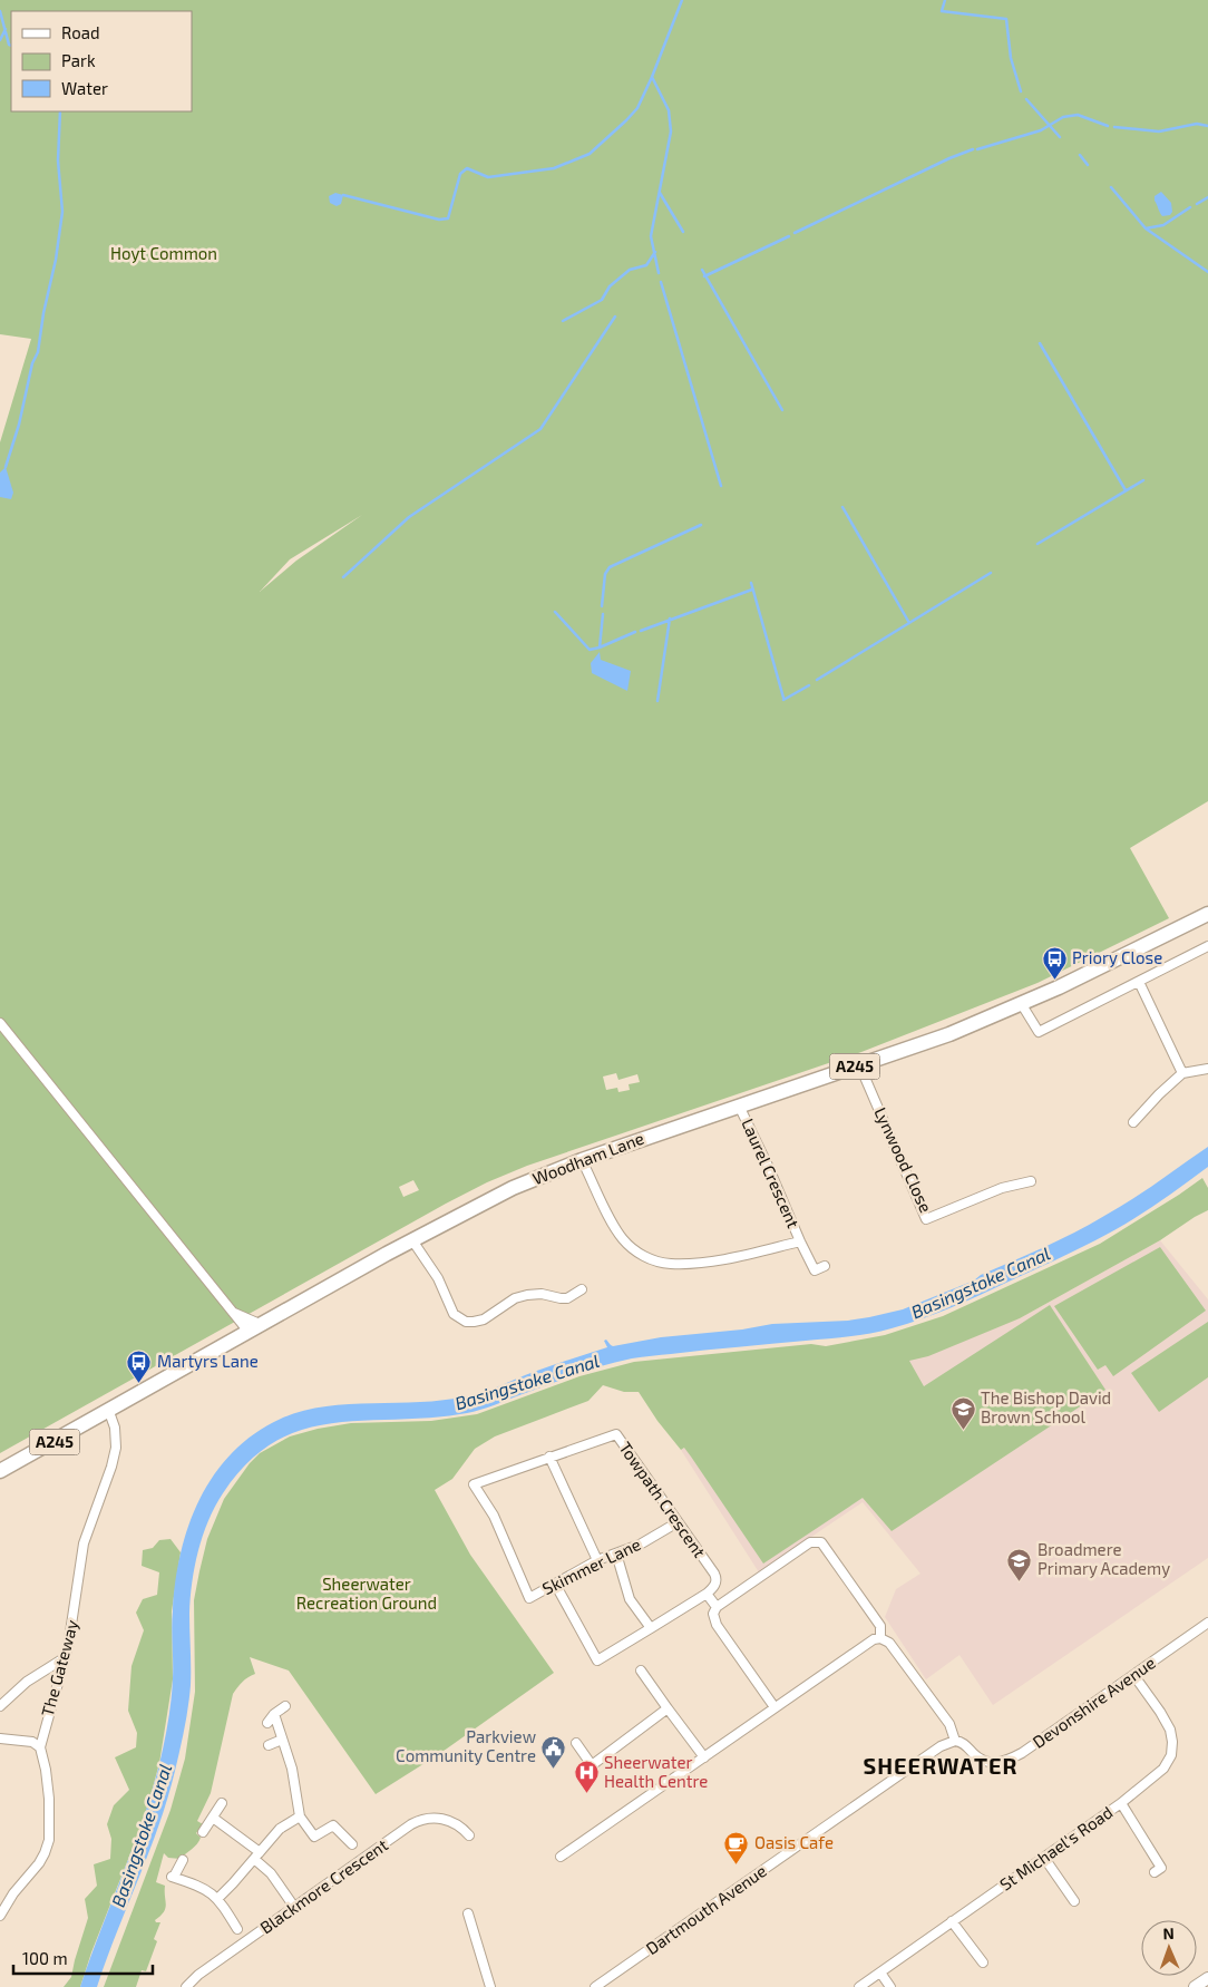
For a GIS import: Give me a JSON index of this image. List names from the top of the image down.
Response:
{
  "streets": {
    "main road": ["A245", "Woodham Lane"],
    "street": [
      "Lynwood Close",
      "Laurel Crescent",
      "Towpath Crescent",
      "Skimmer Lane",
      "The Gateway",
      "Devonshire Avenue",
      "St Michael's Road",
      "Blackmore Crescent",
      "Dartmouth Avenue"
    ]
  },
  "crossings": [
    ["Woodham Lane", "Lynwood Close"],
    ["Woodham Lane", "Laurel Crescent"],
    ["Woodham Lane", "The Gateway"],
    ["Towpath Crescent", "Skimmer Lane"],
    ["Devonshire Avenue", "St Michael's Road"],
    ["Devonshire Avenue", "Dartmouth Avenue"]
  ],
  "districts": ["SHEERWATER"],
  "water": ["Basingstoke Canal"],
  "parks": ["Hoyt Common", "Sheerwater Recreation Ground"],
  "places": {
    "bus stop": ["Priory Close", "Martyrs Lane"],
    "school or university": ["The Bishop David Brown School", "Broadmere Primary Academy"],
    "public building": ["Parkview Community Centre"],
    "hospital": ["Sheerwater Health Centre"],
    "cafe": ["Oasis Cafe"]
  },
  "legend": ["Road", "Park", "Water"],
  "scale_bar": "100 m",
  "north": "top"
}
